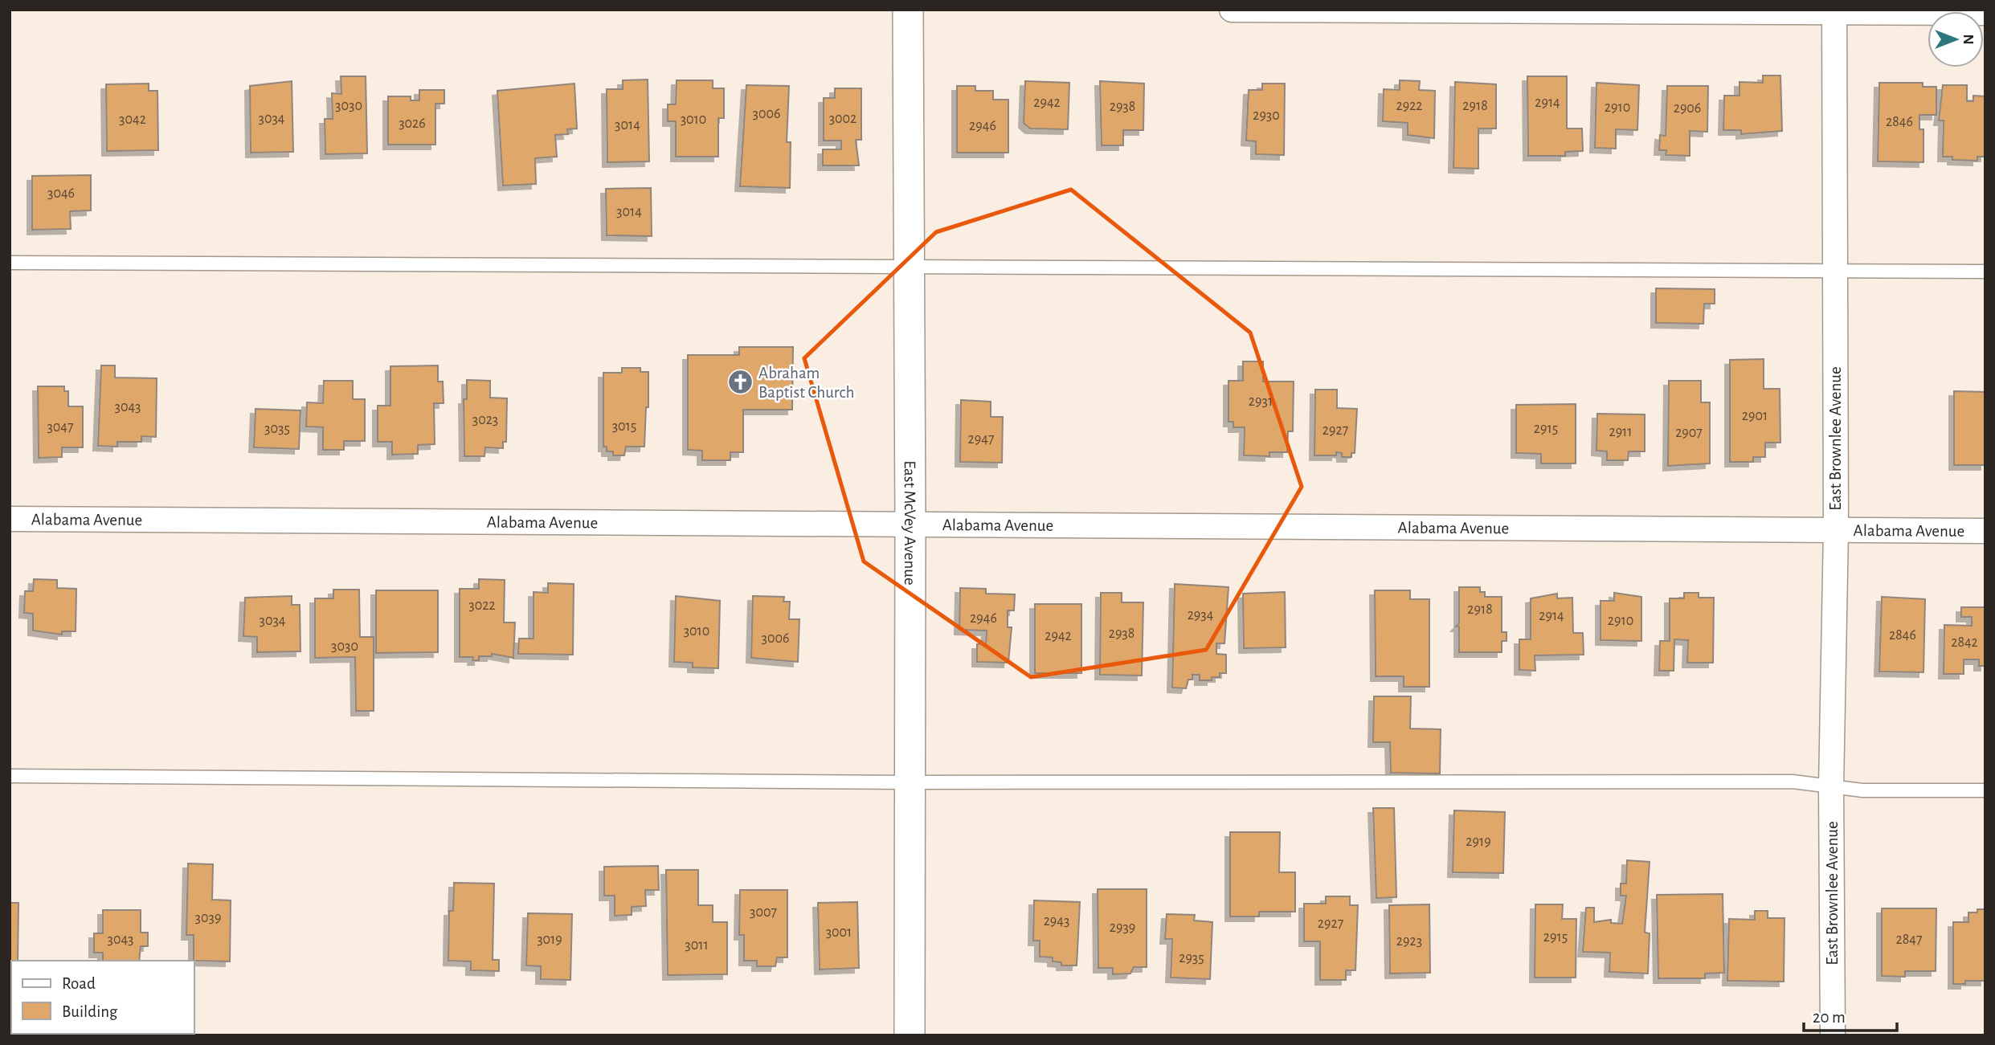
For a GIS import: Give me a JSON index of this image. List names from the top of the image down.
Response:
{
  "streets": {
    "street": ["East Brownlee Avenue", "Alabama Avenue", "East McVey Avenue"]
  },
  "crossings": [
    ["East Brownlee Avenue", "Alabama Avenue"],
    ["Alabama Avenue", "East McVey Avenue"]
  ],
  "places": {
    "church": ["Abraham Baptist Church"]
  },
  "house_numbers": [
    "2942",
    "2914",
    "3030",
    "2922",
    "2918",
    "2938",
    "2910",
    "2906",
    "3006",
    "2930",
    "3034",
    "3002",
    "3042",
    "3010",
    "2846",
    "3026",
    "3014",
    "2946",
    "3046",
    "3014",
    "2931",
    "3043",
    "2901",
    "3023",
    "3015",
    "3047",
    "3035",
    "2915",
    "2927",
    "2911",
    "2907",
    "2947",
    "3022",
    "2918",
    "2934",
    "2914",
    "2946",
    "3034",
    "2910",
    "3010",
    "2938",
    "2846",
    "2942",
    "3006",
    "2842",
    "3030",
    "2919",
    "3007",
    "3039",
    "2943",
    "2927",
    "2939",
    "3001",
    "2915",
    "3043",
    "3019",
    "2847",
    "2923",
    "3011",
    "2935"
  ],
  "legend": ["Road", "Building"],
  "scale_bar": "20 m",
  "north": "right"
}
